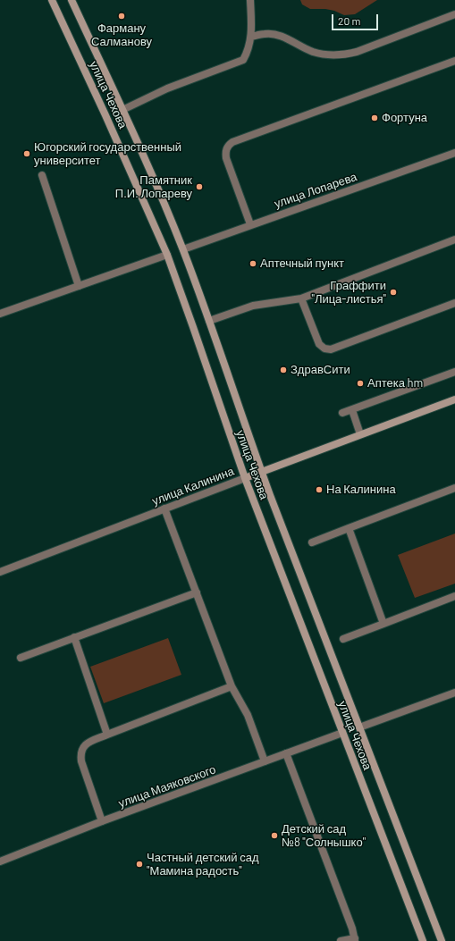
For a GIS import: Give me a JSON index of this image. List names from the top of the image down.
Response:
{
  "streets": {
    "main road": ["улица Чехова", "улица Калинина"],
    "street": ["улица Лопарева", "улица Маяковского"]
  },
  "crossings": [
    ["улица Чехова", "улица Лопарева"],
    ["улица Чехова", "улица Калинина"],
    ["улица Чехова", "улица Маяковского"]
  ],
  "places": [
    "Фарману Салманову",
    "Фортуна",
    "Югорский государственный университет",
    "Памятник П.И. Лопареву",
    "Аптечный пункт",
    "Граффити \"Лица-листья\"",
    "ЗдравСити",
    "Аптека hm",
    "На Калинина",
    "Детский сад №8 \"Солнышко\"",
    "Частный детский сад \"Мамина радость\""
  ],
  "scale_bar": "20 m"
}
